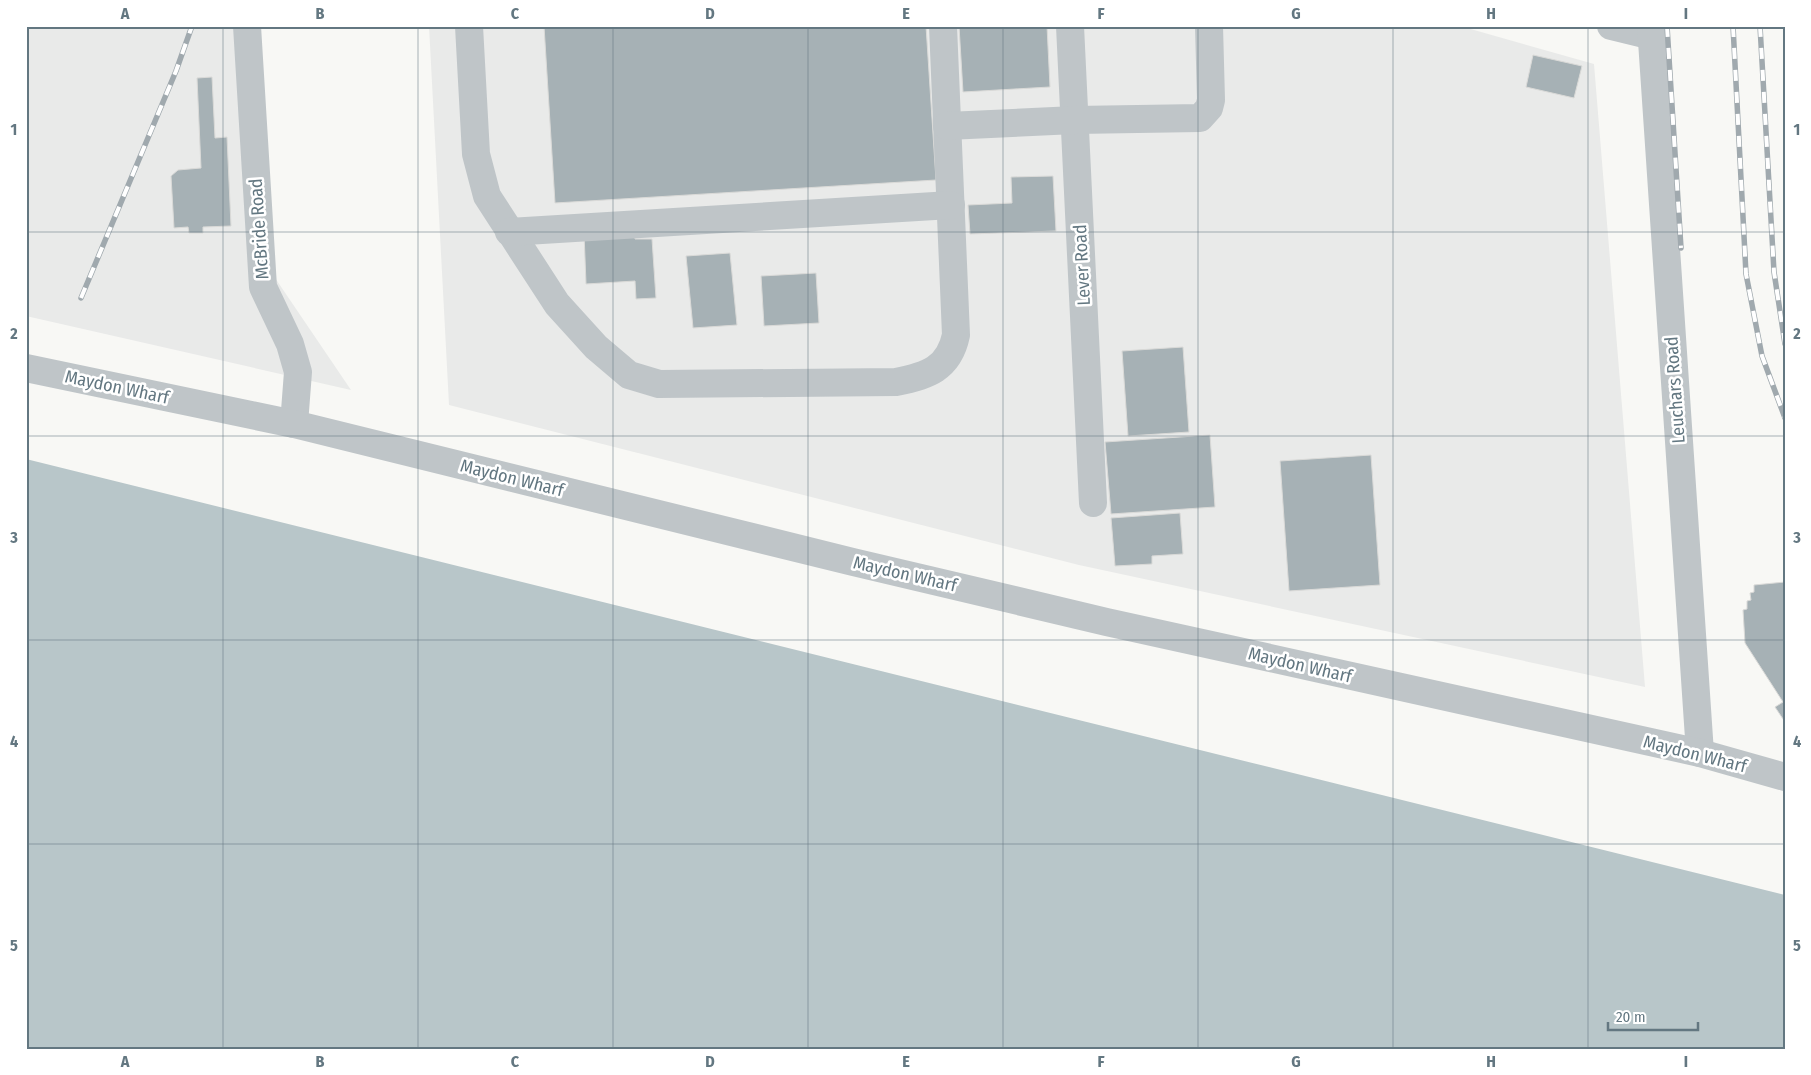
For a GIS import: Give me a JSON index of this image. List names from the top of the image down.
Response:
{
  "streets": {
    "street": [
      "McBride Road",
      "Lever Road",
      "Maydon Wharf",
      "Leuchars Road"
    ]
  },
  "crossings": [
    ["McBride Road", "Maydon Wharf"],
    ["Maydon Wharf", "Leuchars Road"]
  ],
  "scale_bar": "20 m",
  "grid": {
    "columns": [
      "A",
      "B",
      "C",
      "D",
      "E",
      "F",
      "G",
      "H",
      "I"
    ],
    "rows": [
      "1",
      "2",
      "3",
      "4",
      "5"
    ]
  }
}
